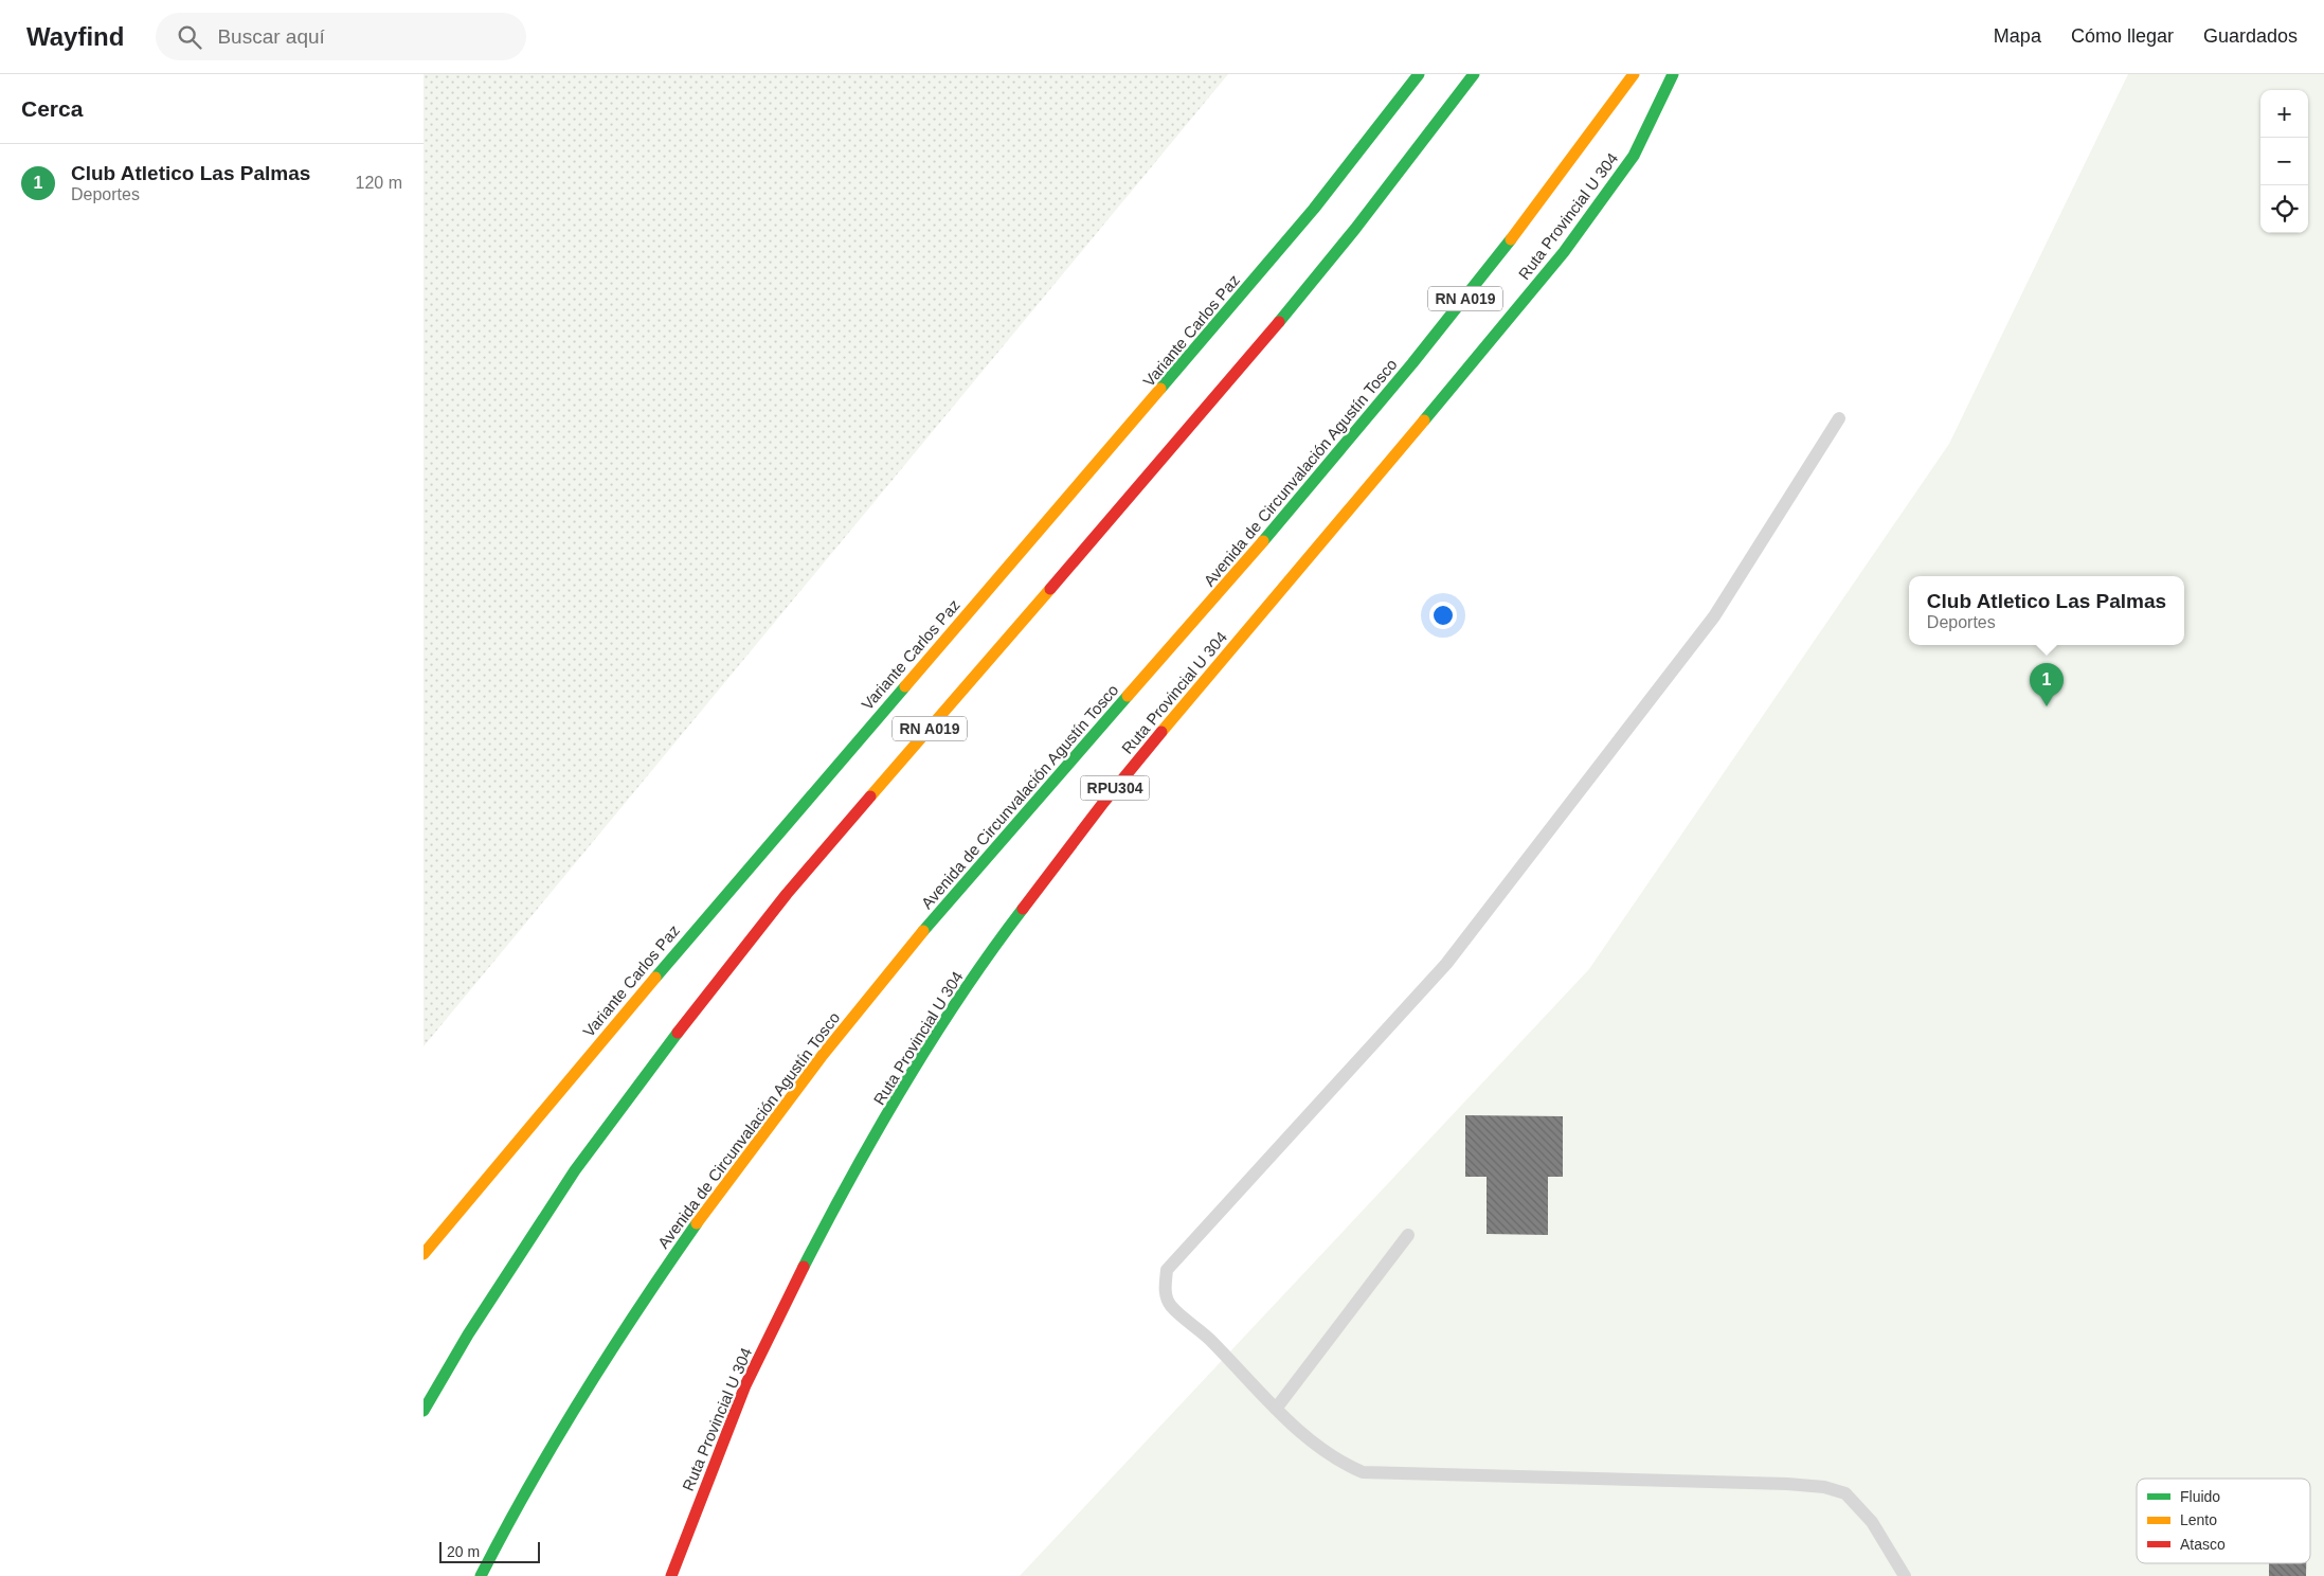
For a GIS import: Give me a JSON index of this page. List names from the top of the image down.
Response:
{
  "streets": {
    "highway": [
      "Ruta Provincial U 304",
      "RN A019",
      "Variante Carlos Paz",
      "Avenida de Circunvalación Agustín Tosco",
      "RPU304"
    ]
  },
  "legend": ["Fluido", "Lento", "Atasco"],
  "scale_bar": "20 m",
  "page": {
    "header": "Wayfind",
    "search": "Buscar aquí",
    "nav": ["Mapa", "Cómo llegar", "Guardados"],
    "heading": "Cerca",
    "map_buttons": ["+", "−"],
    "list": [
      {
        "mark": "1",
        "name": "Club Atletico Las Palmas",
        "note": "Deportes",
        "value": "120 m"
      }
    ],
    "popup": ["Club Atletico Las Palmas", "Deportes"],
    "pins": "1",
    "scale": "20 m"
  }
}
